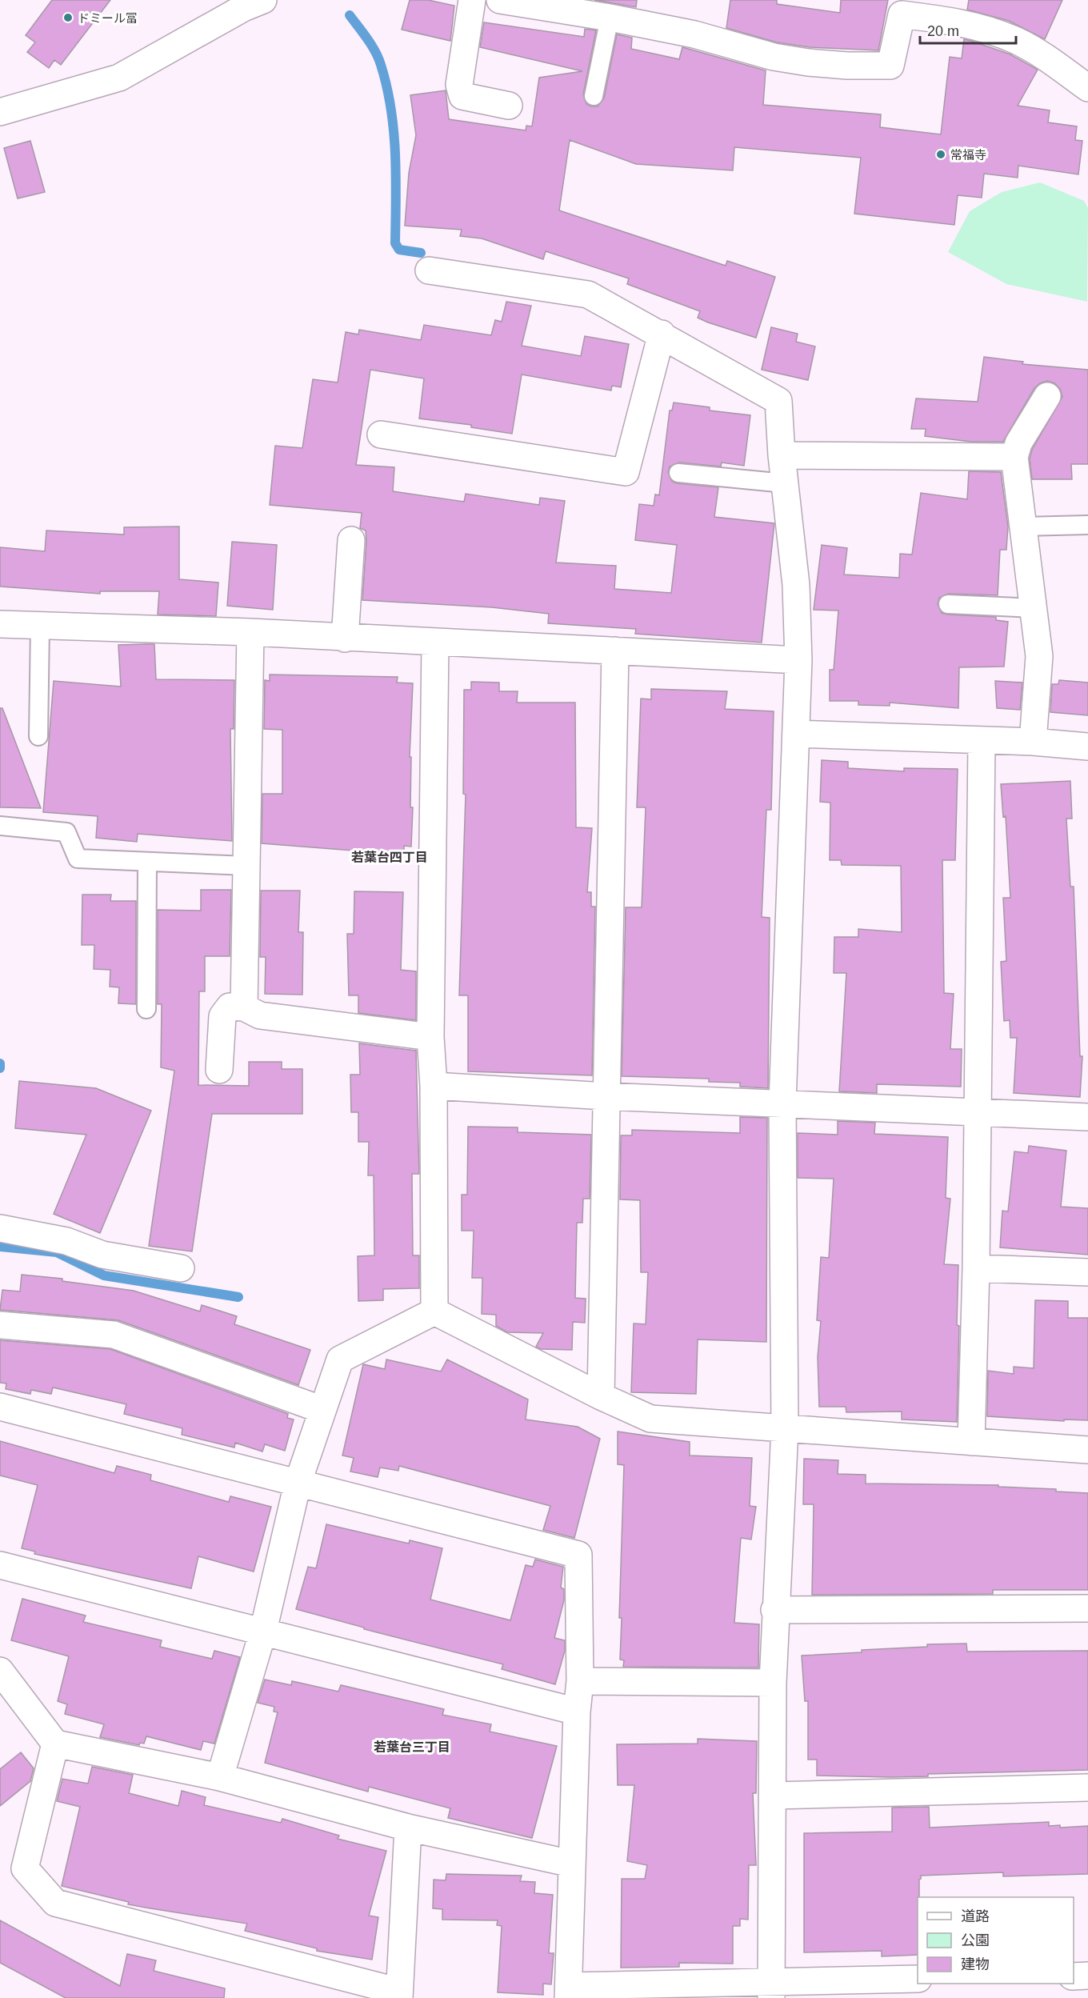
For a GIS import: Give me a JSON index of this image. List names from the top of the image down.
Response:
{
  "districts": ["若葉台四丁目", "若葉台三丁目"],
  "places": ["ドミール冨", "常福寺"],
  "legend": ["道路", "公園", "建物"],
  "scale_bar": "20 m"
}
